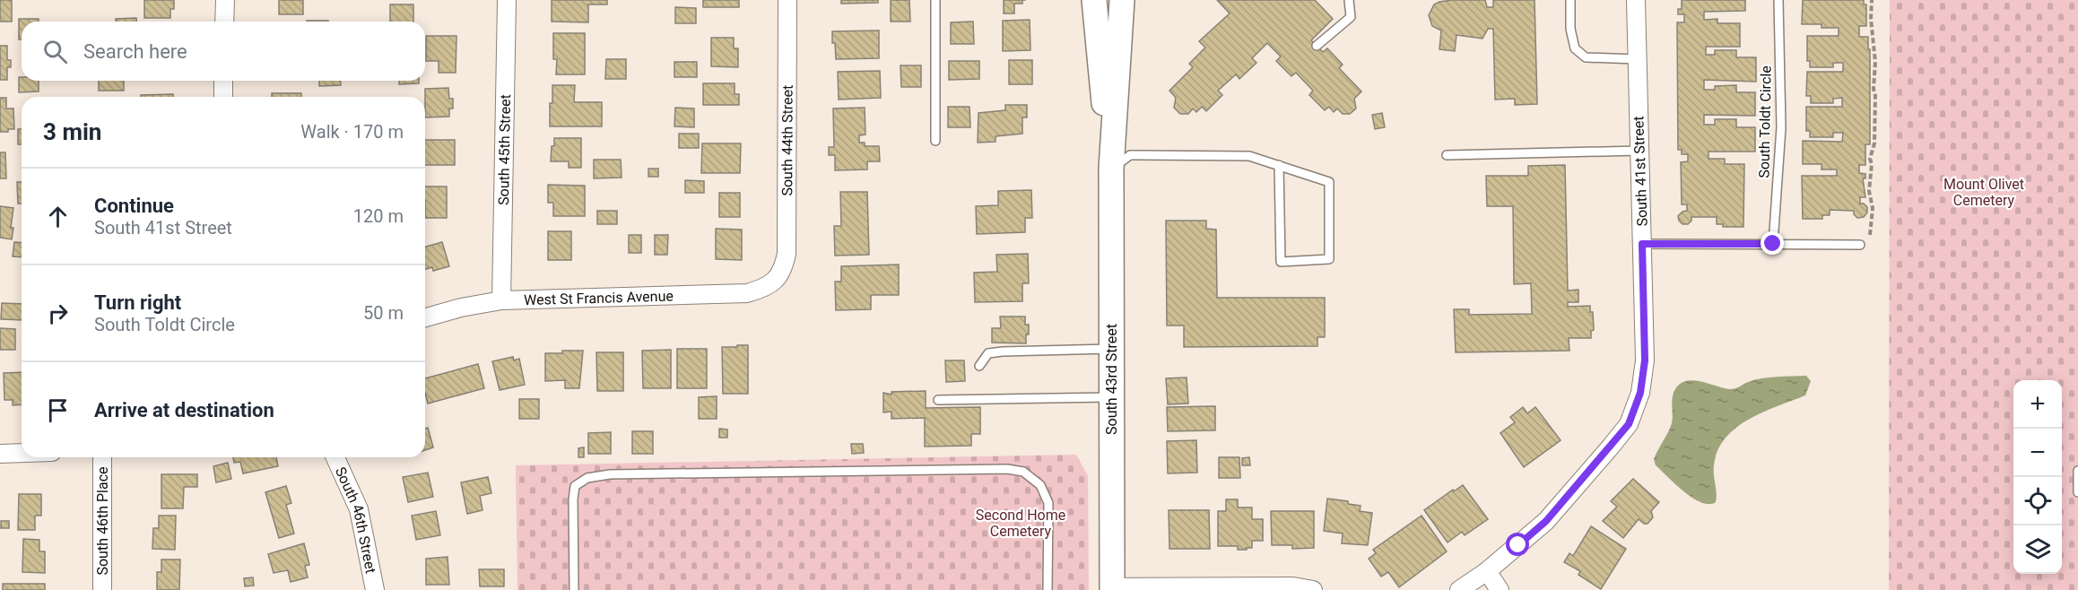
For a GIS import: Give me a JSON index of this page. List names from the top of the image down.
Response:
{
  "streets": {
    "main road": ["South 43rd Street"],
    "street": [
      "South 44th Street",
      "South 45th Street",
      "South 41st Street",
      "West St Francis Avenue",
      "South 46th Place",
      "South 46th Street"
    ],
    "lane": ["South Toldt Circle"]
  },
  "crossings": [
    ["South 44th Street", "West St Francis Avenue"],
    ["South 45th Street", "West St Francis Avenue"]
  ],
  "parks": ["Mount Olivet Cemetery", "Second Home Cemetery"],
  "page": {
    "search": "Search here",
    "heading": ["3 min", "Walk · 170 m"],
    "list": [
      ["Continue", "South 41st Street", "120 m"],
      ["Turn right", "South Toldt Circle", "50 m"],
      "Arrive at destination"
    ],
    "map_buttons": ["+", "−"]
  }
}
